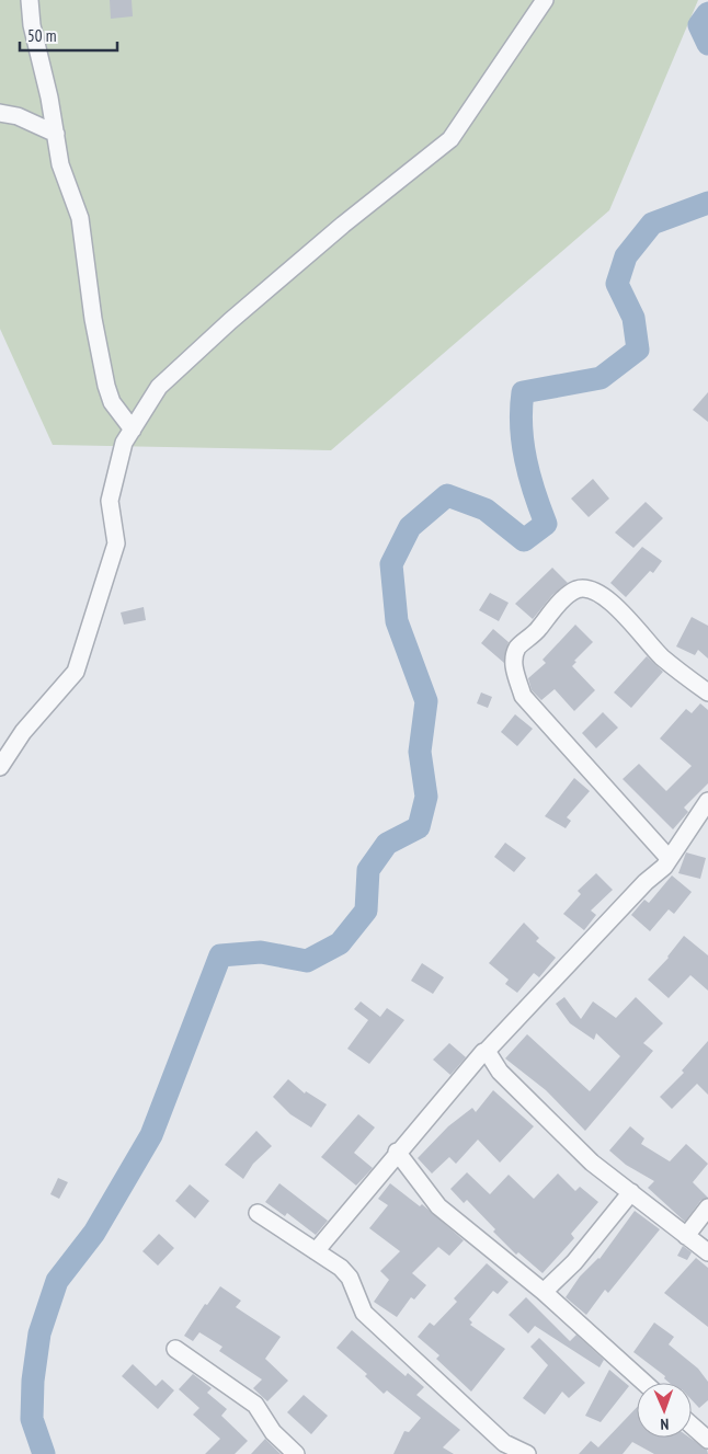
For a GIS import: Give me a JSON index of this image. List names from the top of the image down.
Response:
{
  "scale_bar": "50 m",
  "north": "bottom"
}
